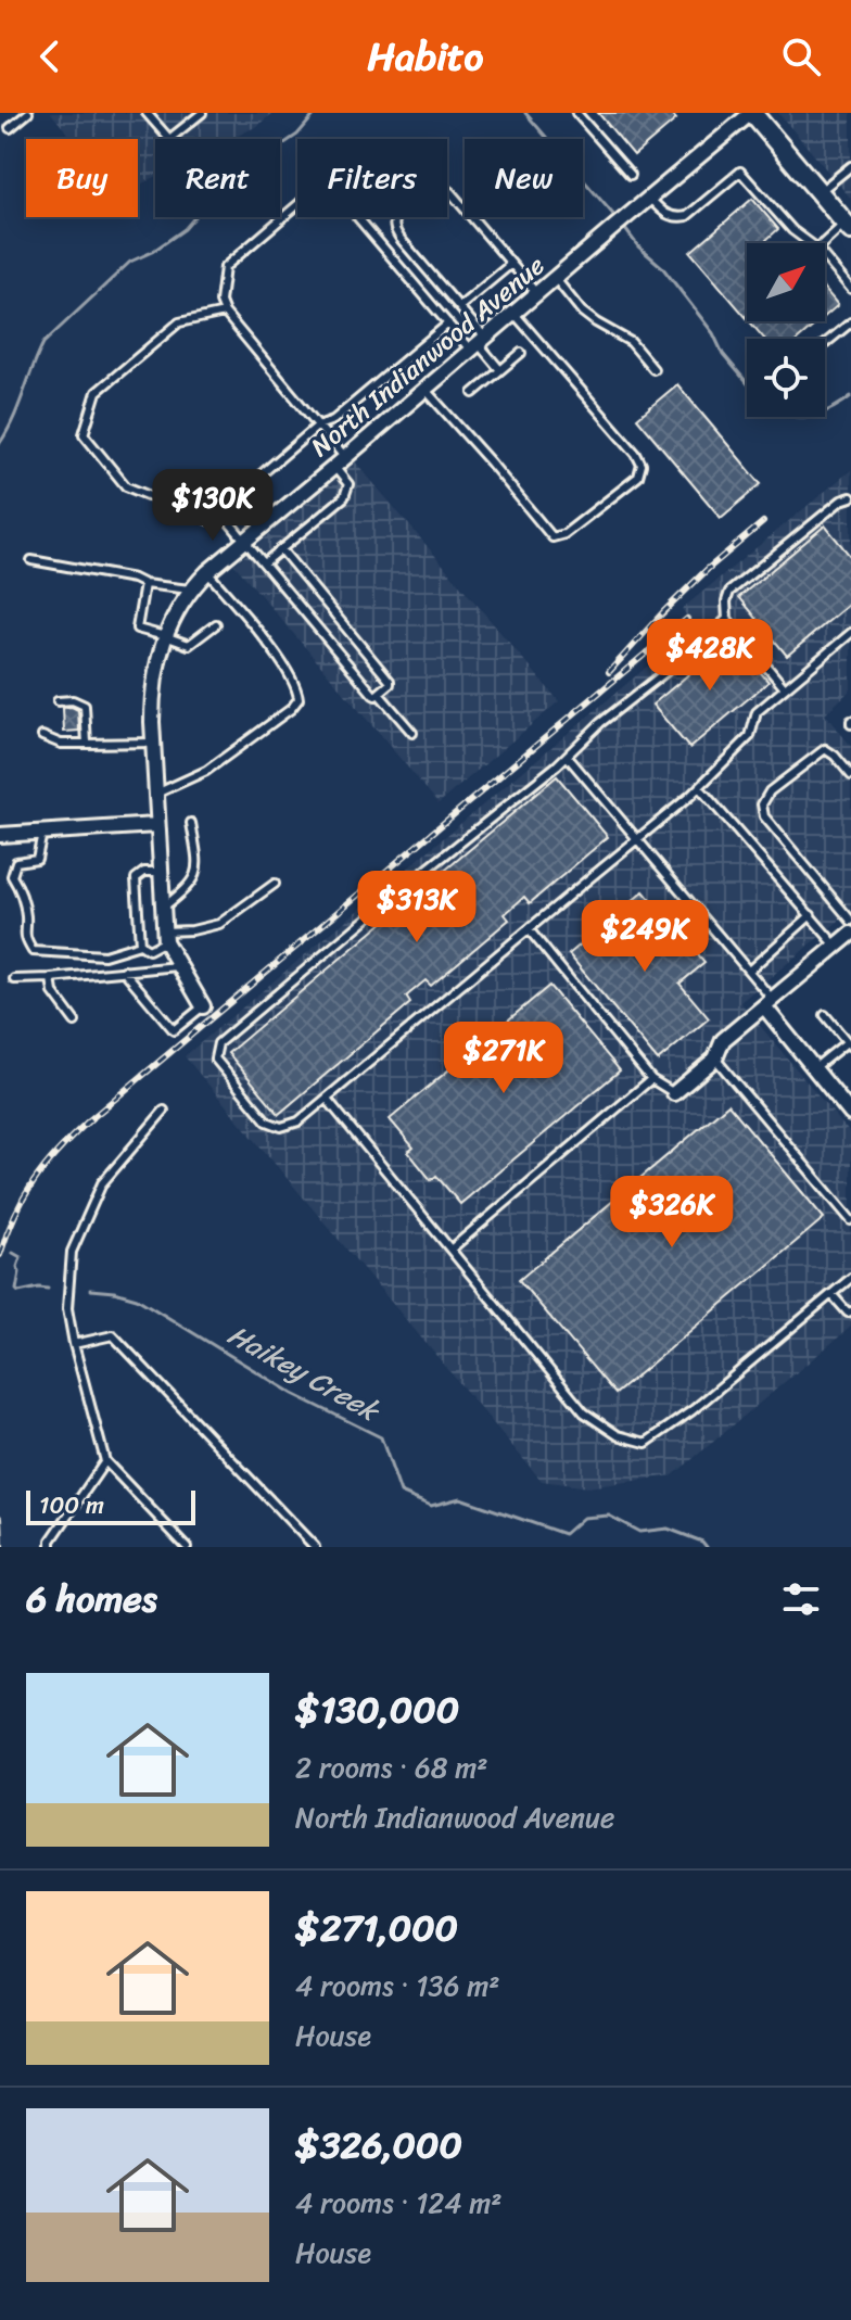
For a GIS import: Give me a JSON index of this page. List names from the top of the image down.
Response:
{
  "streets": {
    "street": ["North Indianwood Avenue"]
  },
  "water": ["Haikey Creek"],
  "scale_bar": "100 m",
  "north": "top right",
  "page": {
    "header": "Habito",
    "chip": [
      "Buy",
      "Rent",
      "Filters",
      "New"
    ],
    "price": [
      "$130K",
      "$428K",
      "$313K",
      "$249K",
      "$271K",
      "$326K"
    ],
    "scale": "100 m",
    "heading": "6 homes",
    "list": [
      {
        "name": "$130,000",
        "note": "2 rooms · 68 m² · North Indianwood Avenue"
      },
      {
        "name": "$271,000",
        "note": "4 rooms · 136 m² · House"
      },
      {
        "name": "$326,000",
        "note": "4 rooms · 124 m² · House"
      }
    ]
  }
}
